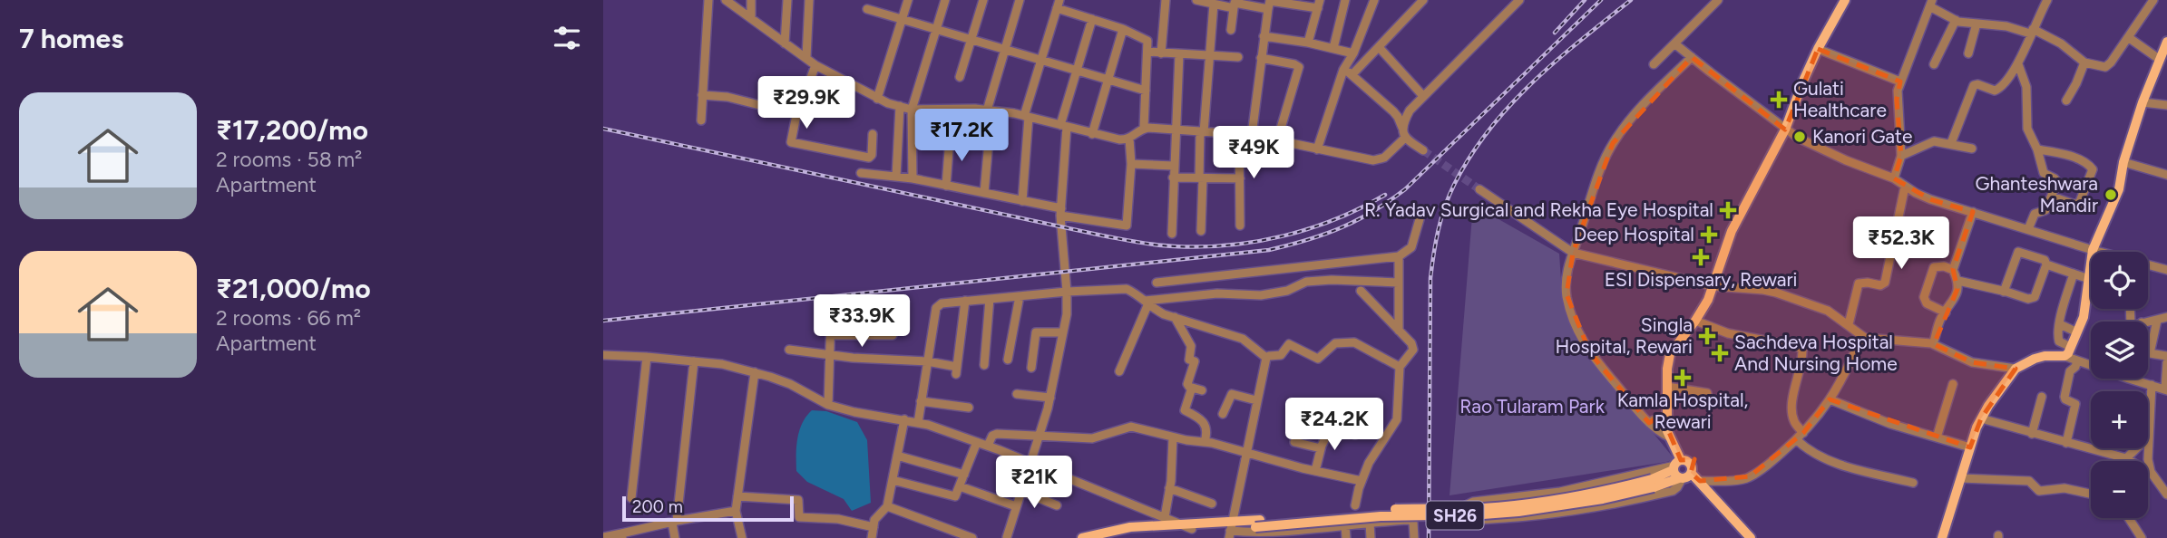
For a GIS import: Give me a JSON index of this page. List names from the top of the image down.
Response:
{
  "streets": {
    "main road": ["SH26"]
  },
  "parks": ["Rao Tularam Park"],
  "places": {
    "health": [
      "Gulati Healthcare",
      "R. Yadav Surgical and Rekha Eye Hospital",
      "Deep Hospital",
      "ESI Dispensary, Rewari",
      "Singla Hospital, Rewari",
      "Sachdeva Hospital And Nursing Home",
      "Kamla Hospital, Rewari"
    ],
    "other": ["Kanori Gate", "Ghanteshwara Mandir"]
  },
  "scale_bar": "200 m",
  "page": {
    "heading": "7 homes",
    "list": [
      {
        "name": "₹17,200/mo",
        "note": "2 rooms · 58 m² · Apartment"
      },
      {
        "name": "₹21,000/mo",
        "note": "2 rooms · 66 m² · Apartment"
      }
    ],
    "price": [
      "₹29.9K",
      "₹17.2K",
      "₹49K",
      "₹52.3K",
      "₹33.9K",
      "₹24.2K",
      "₹21K"
    ],
    "map_buttons": ["+", "−"],
    "scale": "200 m"
  }
}
